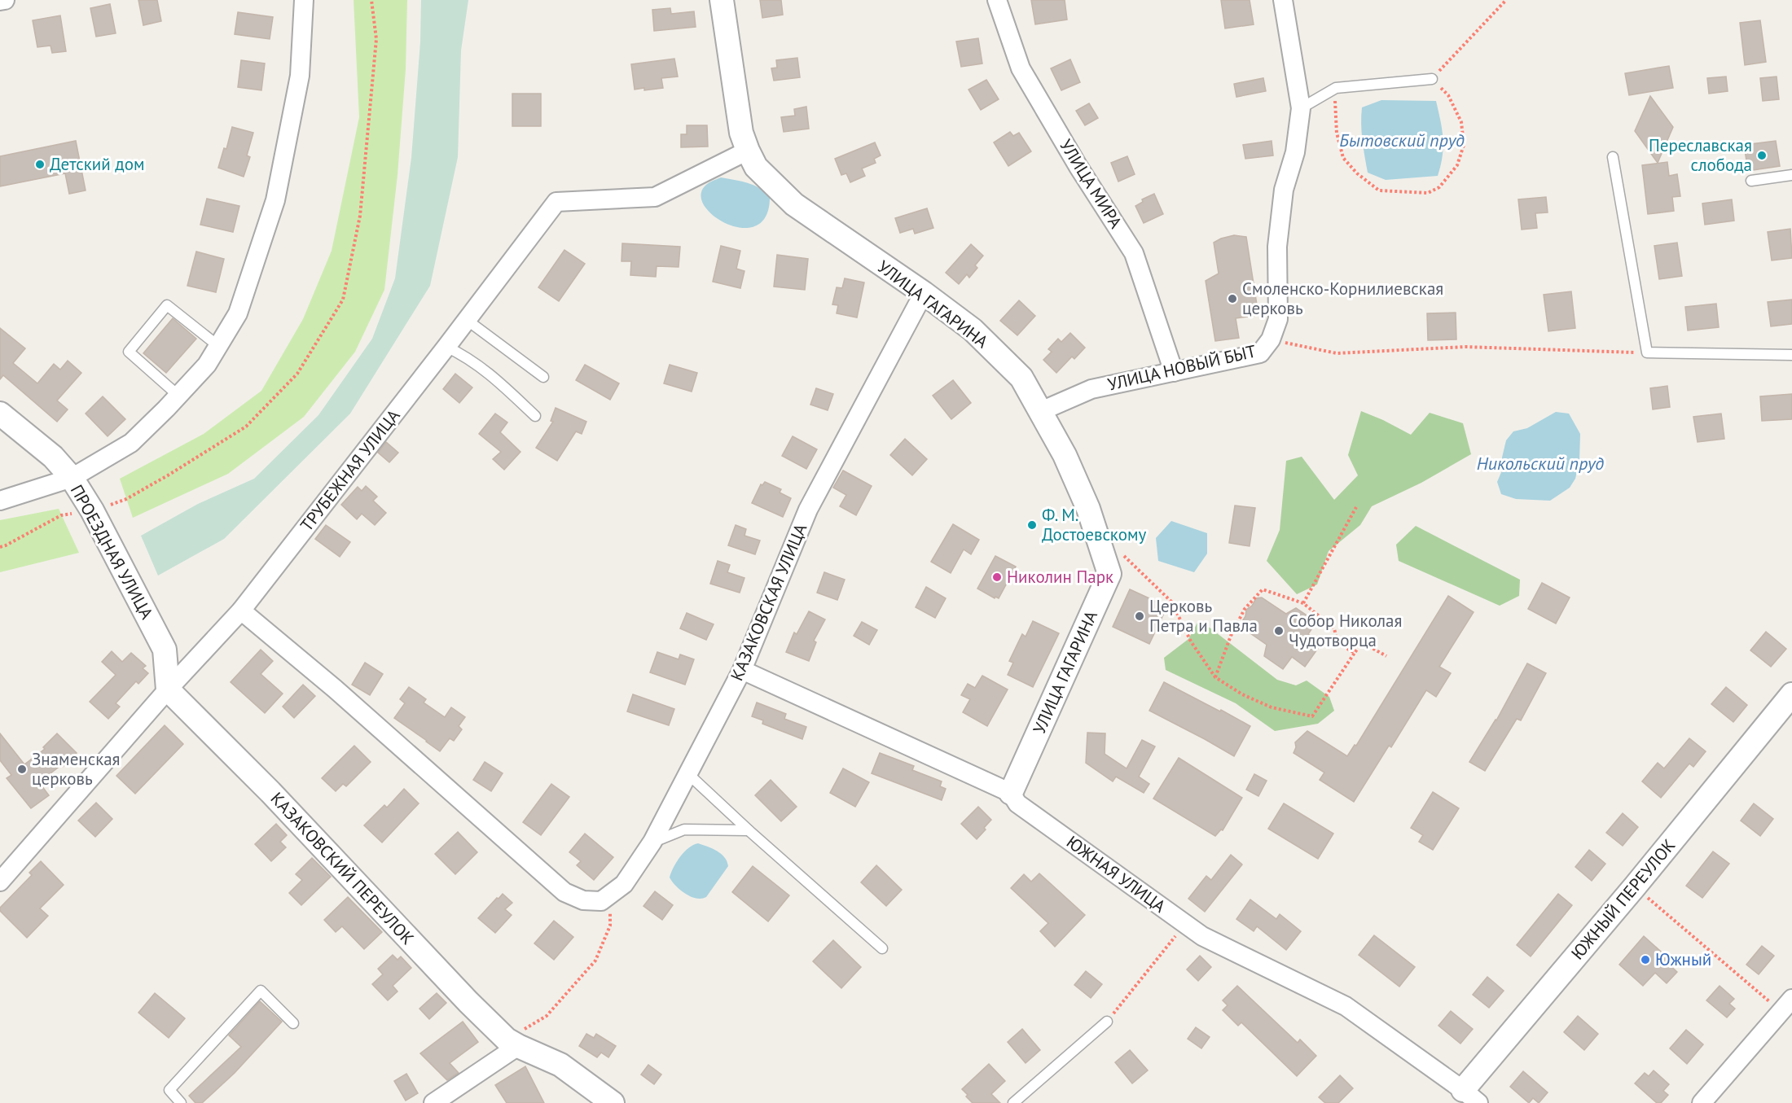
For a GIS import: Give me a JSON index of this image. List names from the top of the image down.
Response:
{
  "streets": {
    "street": [
      "УЛИЦА МИРА",
      "УЛИЦА ГАГАРИНА",
      "УЛИЦА НОВЫЙ БЫТ",
      "ТРУБЕЖНАЯ УЛИЦА",
      "ПРОЕЗДНАЯ УЛИЦА",
      "КАЗАКОВСКАЯ УЛИЦА",
      "КАЗАКОВСКИЙ ПЕРЕУЛОК",
      "ЮЖНАЯ УЛИЦА",
      "ЮЖНЫЙ ПЕРЕУЛОК"
    ]
  },
  "crossings": [
    ["УЛИЦА МИРА", "УЛИЦА НОВЫЙ БЫТ"],
    ["УЛИЦА ГАГАРИНА", "УЛИЦА НОВЫЙ БЫТ"],
    ["УЛИЦА ГАГАРИНА", "ТРУБЕЖНАЯ УЛИЦА"],
    ["УЛИЦА ГАГАРИНА", "КАЗАКОВСКАЯ УЛИЦА"],
    ["УЛИЦА ГАГАРИНА", "ЮЖНАЯ УЛИЦА"],
    ["ТРУБЕЖНАЯ УЛИЦА", "ПРОЕЗДНАЯ УЛИЦА"],
    ["ТРУБЕЖНАЯ УЛИЦА", "КАЗАКОВСКИЙ ПЕРЕУЛОК"],
    ["ПРОЕЗДНАЯ УЛИЦА", "КАЗАКОВСКИЙ ПЕРЕУЛОК"],
    ["КАЗАКОВСКАЯ УЛИЦА", "ЮЖНАЯ УЛИЦА"],
    ["ЮЖНАЯ УЛИЦА", "ЮЖНЫЙ ПЕРЕУЛОК"]
  ],
  "water": ["Бытовский пруд", "Никольский пруд"],
  "places": [
    "Переславская слобода",
    "Детский дом",
    "Смоленско-Корнилиевская церковь",
    "Ф. М. Достоевскому",
    "Николин Парк",
    "Церковь Петра и Павла",
    "Собор Николая Чудотворца",
    "Знаменская церковь",
    "Южный"
  ]
}
